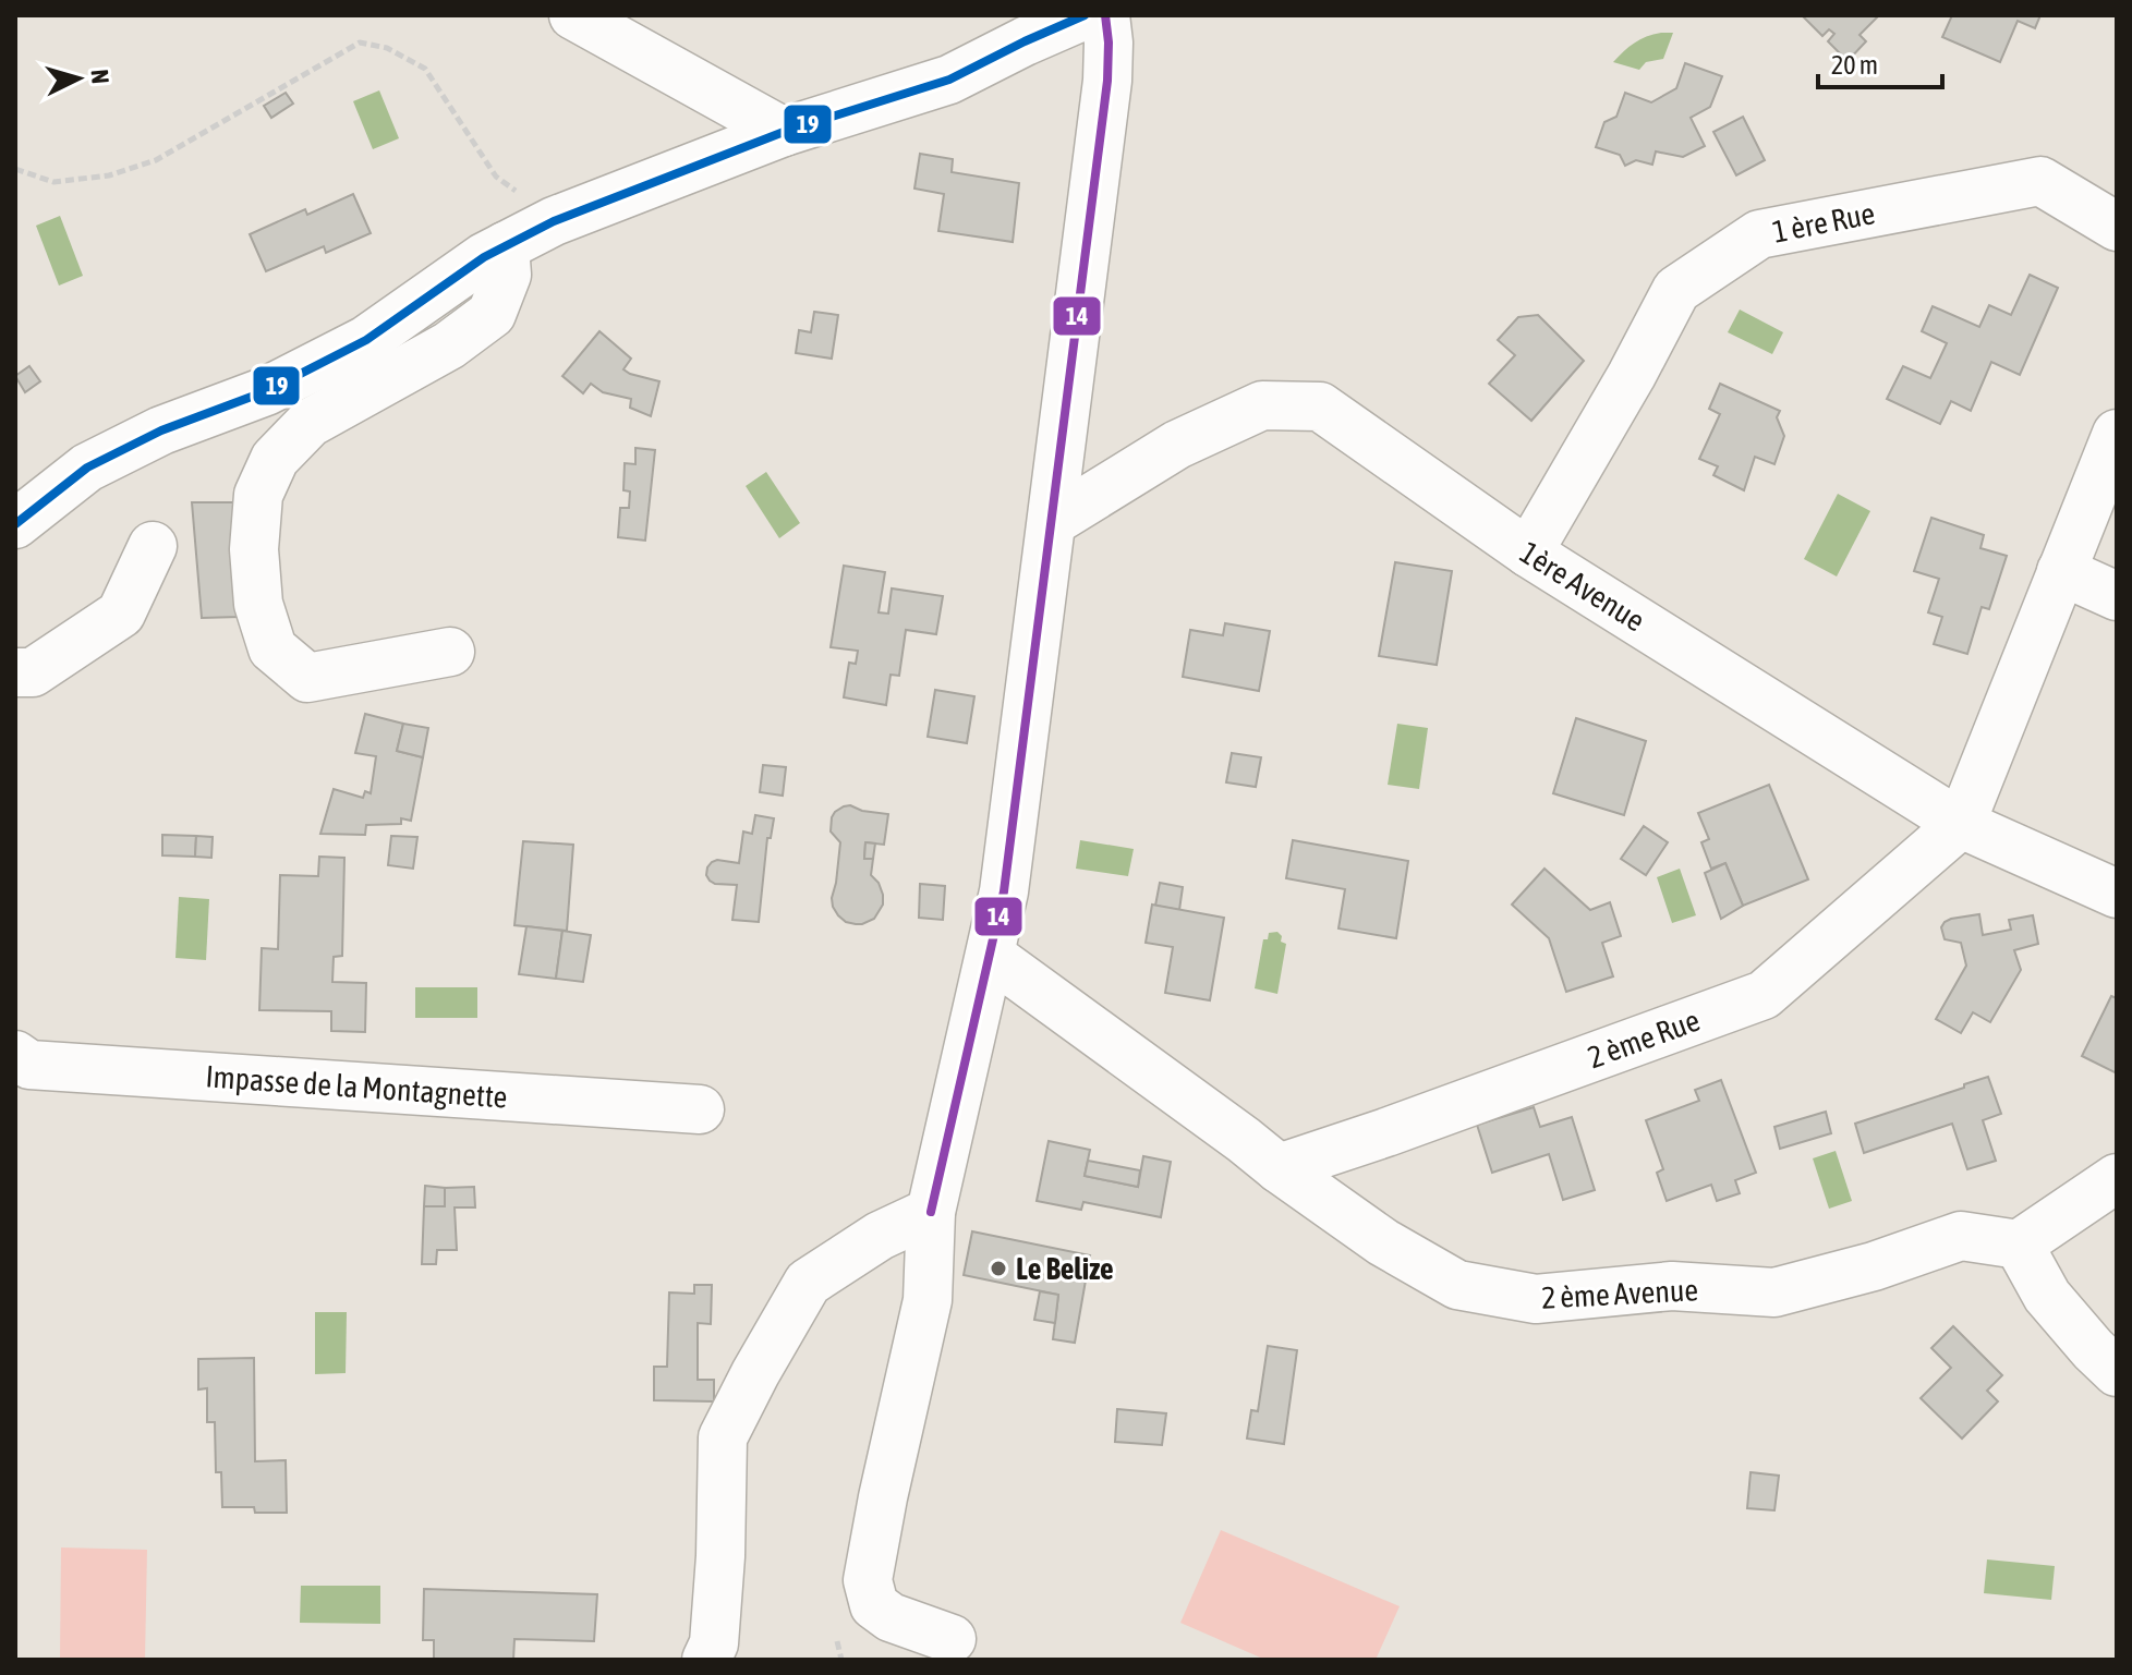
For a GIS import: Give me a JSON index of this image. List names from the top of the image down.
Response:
{
  "streets": {
    "street": [
      "1 ère Rue",
      "1ère Avenue",
      "2 ème Rue",
      "Impasse de la Montagnette",
      "2 ème Avenue"
    ]
  },
  "crossings": [
    ["1 ère Rue", "1ère Avenue"],
    ["1ère Avenue", "2 ème Rue"],
    ["2 ème Rue", "2 ème Avenue"]
  ],
  "places": ["Le Belize"],
  "lines": ["transit line 19", "transit line 14"],
  "scale_bar": "20 m",
  "north": "right"
}
